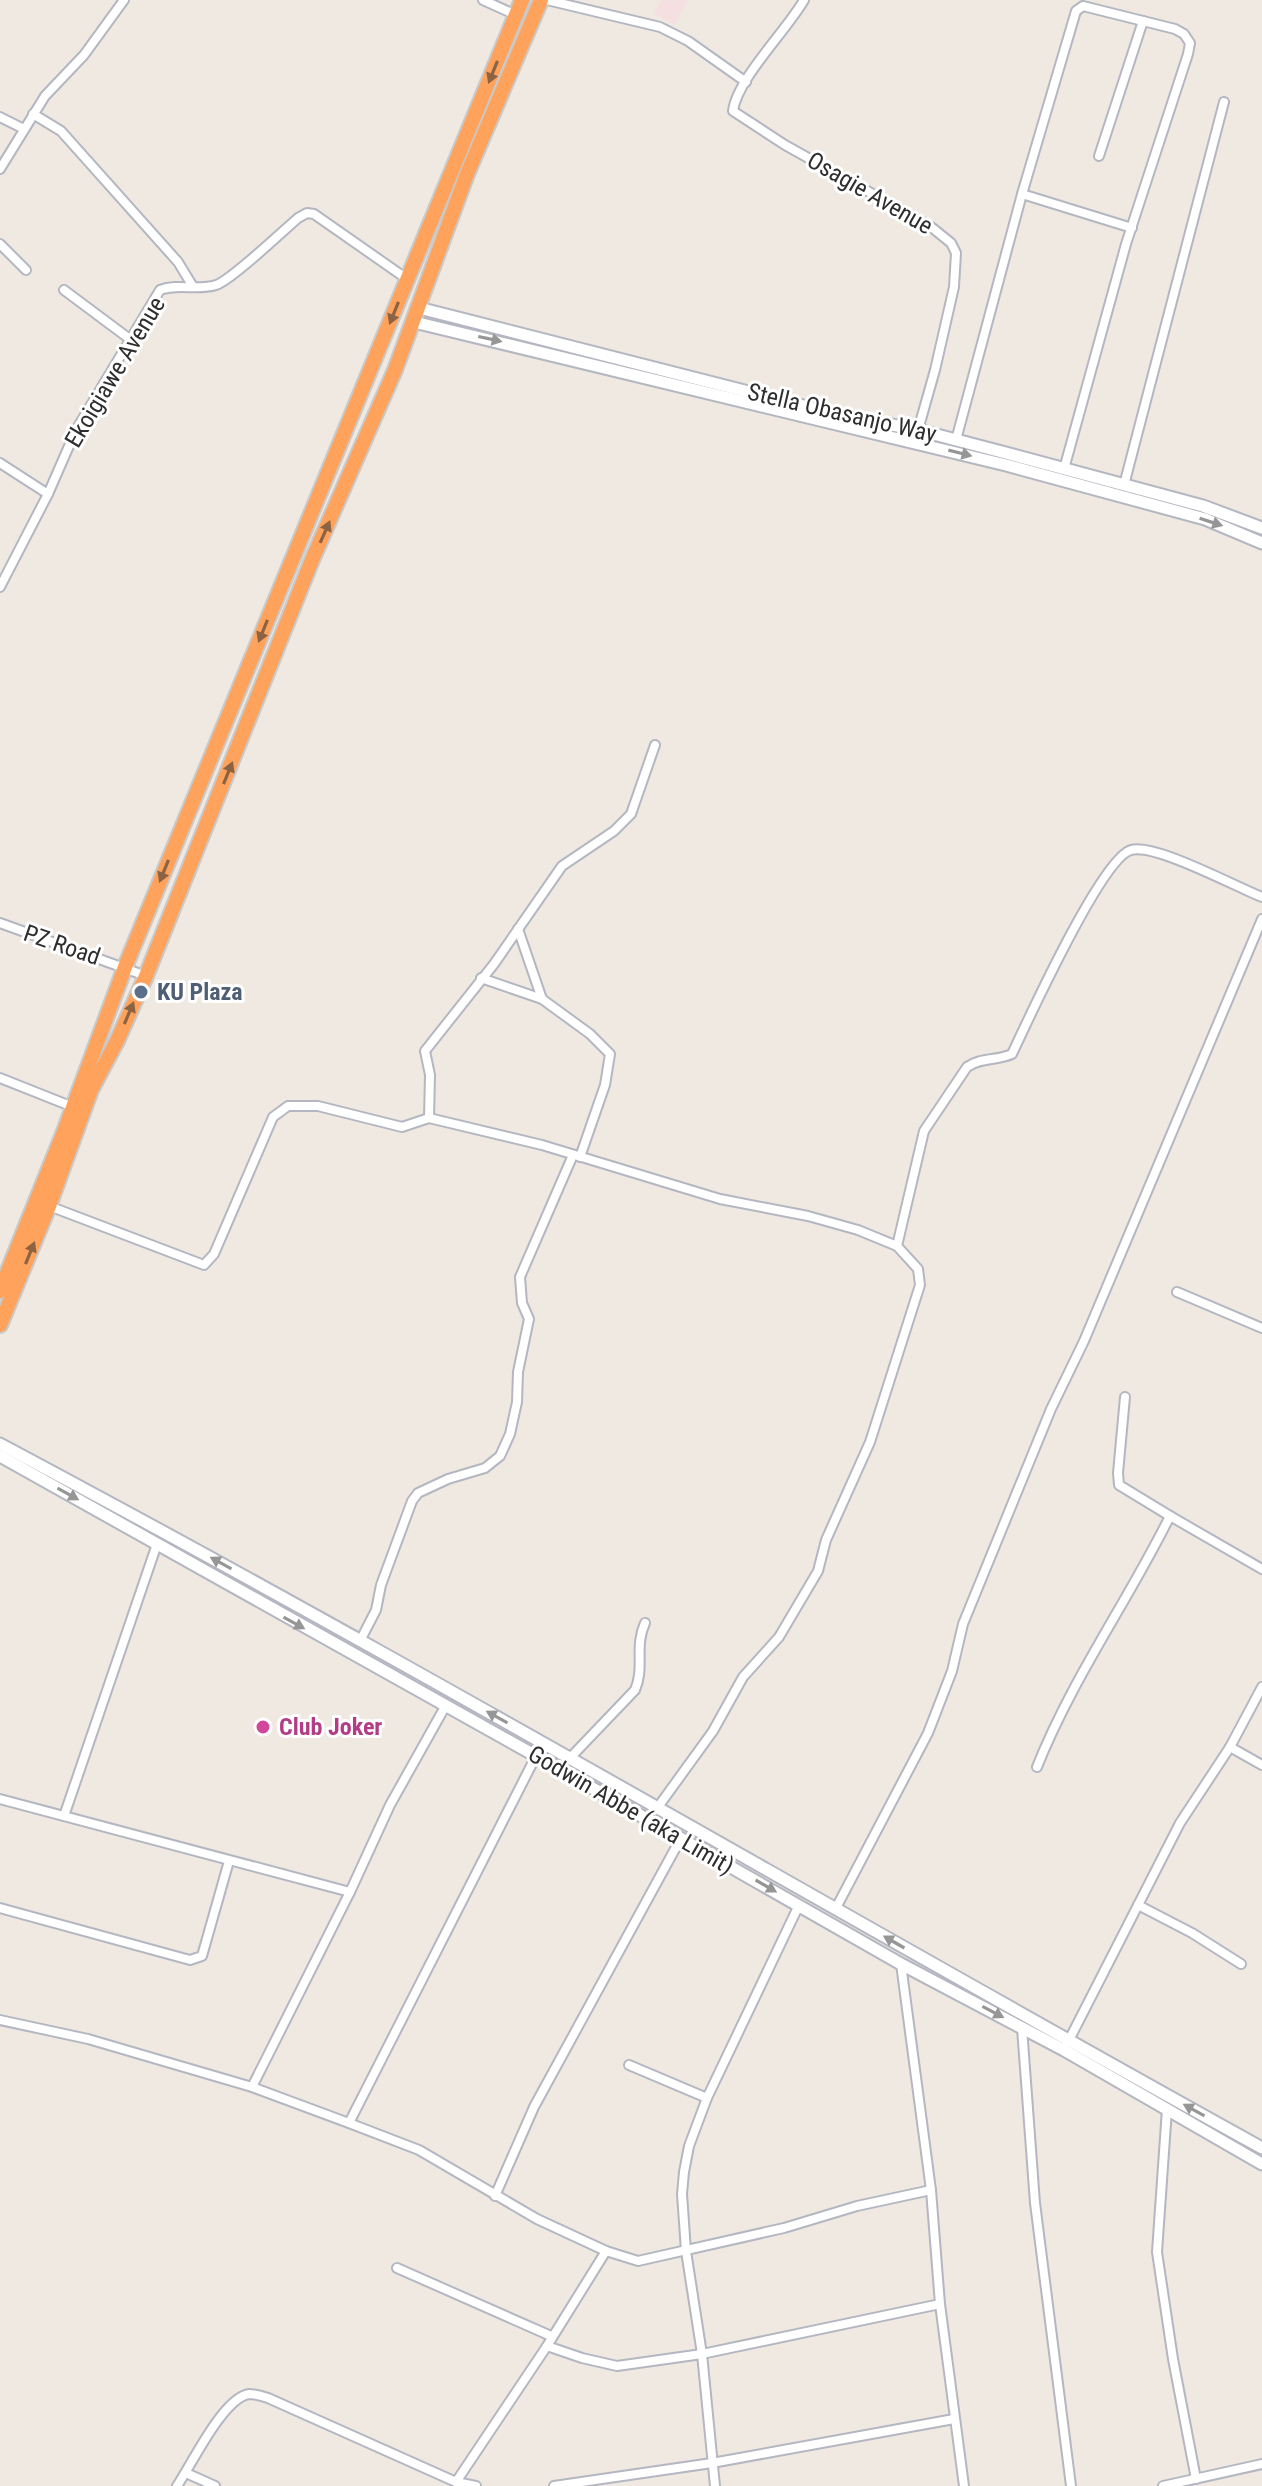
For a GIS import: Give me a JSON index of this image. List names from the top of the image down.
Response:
{
  "streets": {
    "street": [
      "Osagie Avenue",
      "Ekoigiawe Avenue",
      "Stella Obasanjo Way",
      "PZ Road",
      "Godwin Abbe (aka Limit)"
    ]
  },
  "crossings": [
    ["Osagie Avenue", "Stella Obasanjo Way"]
  ],
  "places": ["KU Plaza", "Club Joker"]
}
